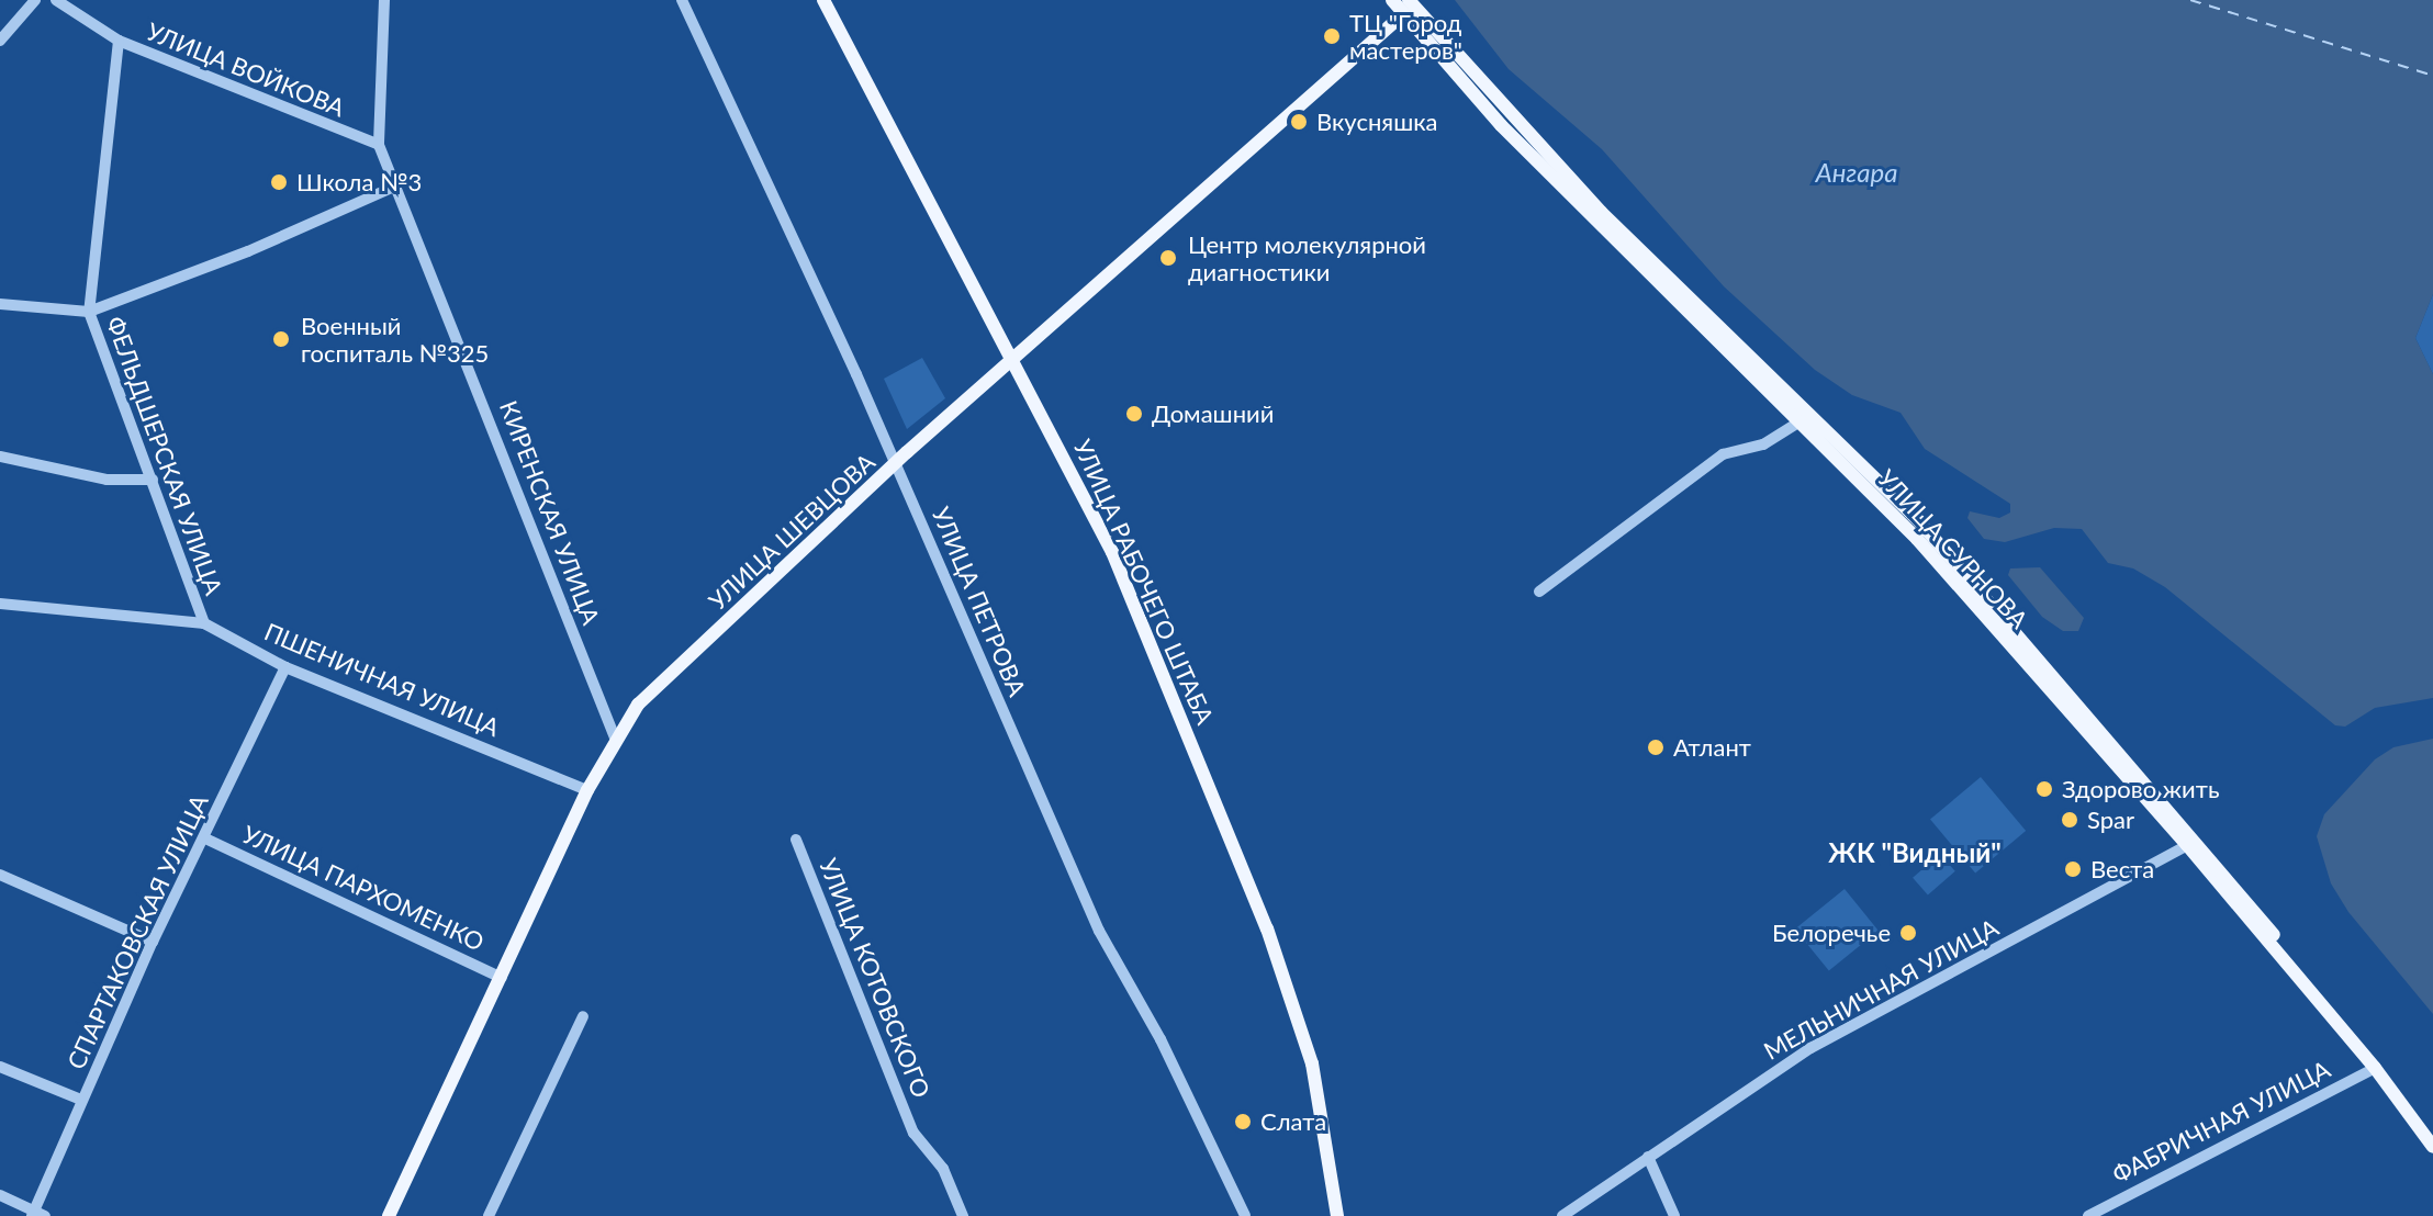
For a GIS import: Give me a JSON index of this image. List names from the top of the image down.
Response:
{
  "streets": {
    "main road": ["УЛИЦА ШЕВЦОВА", "УЛИЦА СУРНОВА", "УЛИЦА РАБОЧЕГО ШТАБА"],
    "street": [
      "УЛИЦА ВОЙКОВА",
      "ФЕЛЬДШЕРСКАЯ УЛИЦА",
      "КИРЕНСКАЯ УЛИЦА",
      "УЛИЦА ПЕТРОВА",
      "ПШЕНИЧНАЯ УЛИЦА",
      "УЛИЦА ПАРХОМЕНКО",
      "СПАРТАКОВСКАЯ УЛИЦА",
      "УЛИЦА КОТОВСКОГО",
      "МЕЛЬНИЧНАЯ УЛИЦА",
      "ФАБРИЧНАЯ УЛИЦА"
    ]
  },
  "crossings": [
    ["УЛИЦА ВОЙКОВА", "ФЕЛЬДШЕРСКАЯ УЛИЦА"],
    ["УЛИЦА ВОЙКОВА", "КИРЕНСКАЯ УЛИЦА"],
    ["ФЕЛЬДШЕРСКАЯ УЛИЦА", "ПШЕНИЧНАЯ УЛИЦА"],
    ["КИРЕНСКАЯ УЛИЦА", "УЛИЦА ШЕВЦОВА"],
    ["УЛИЦА ШЕВЦОВА", "УЛИЦА СУРНОВА"],
    ["УЛИЦА ШЕВЦОВА", "УЛИЦА РАБОЧЕГО ШТАБА"],
    ["УЛИЦА ШЕВЦОВА", "УЛИЦА ПЕТРОВА"],
    ["УЛИЦА ШЕВЦОВА", "ПШЕНИЧНАЯ УЛИЦА"],
    ["УЛИЦА ШЕВЦОВА", "УЛИЦА ПАРХОМЕНКО"],
    ["УЛИЦА СУРНОВА", "МЕЛЬНИЧНАЯ УЛИЦА"],
    ["УЛИЦА СУРНОВА", "ФАБРИЧНАЯ УЛИЦА"],
    ["ПШЕНИЧНАЯ УЛИЦА", "СПАРТАКОВСКАЯ УЛИЦА"],
    ["УЛИЦА ПАРХОМЕНКО", "СПАРТАКОВСКАЯ УЛИЦА"]
  ],
  "districts": ["ЖК \"Видный\""],
  "water": ["Ангара"],
  "places": [
    "ТЦ \"Город мастеров\"",
    "Вкусняшка",
    "Школа №3",
    "Центр молекулярной диагностики",
    "Военный госпиталь №325",
    "Домашний",
    "Атлант",
    "Здорово жить",
    "Spar",
    "Веста",
    "Белоречье",
    "Слата"
  ]
}
